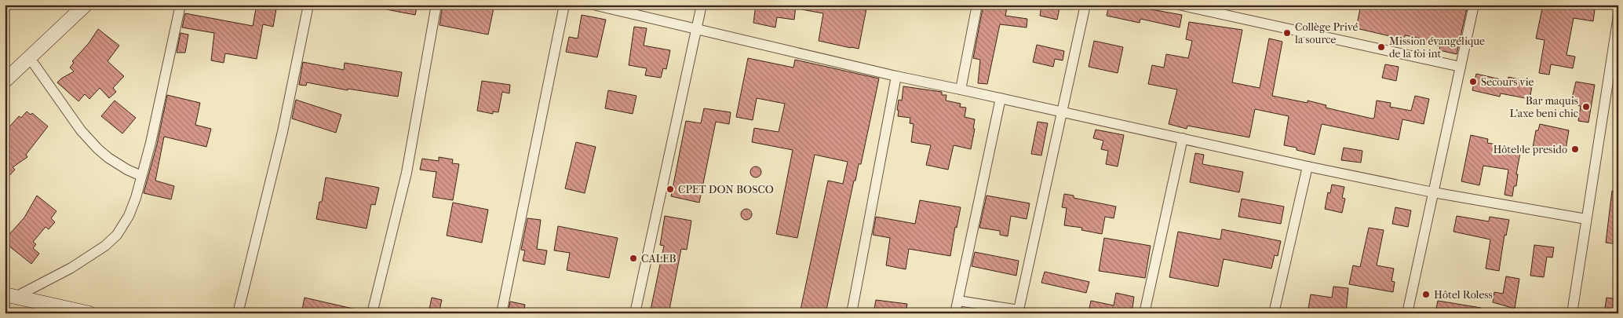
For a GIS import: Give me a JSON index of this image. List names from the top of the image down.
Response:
{
  "places": [
    "Collège Privé la source",
    "Mission évangélique de la foi int",
    "Secours vie",
    "Bar maquis L'axe beni chic",
    "Hôtel le presido",
    "CPET DON BOSCO",
    "CALEB",
    "Hôtel Roless"
  ]
}
